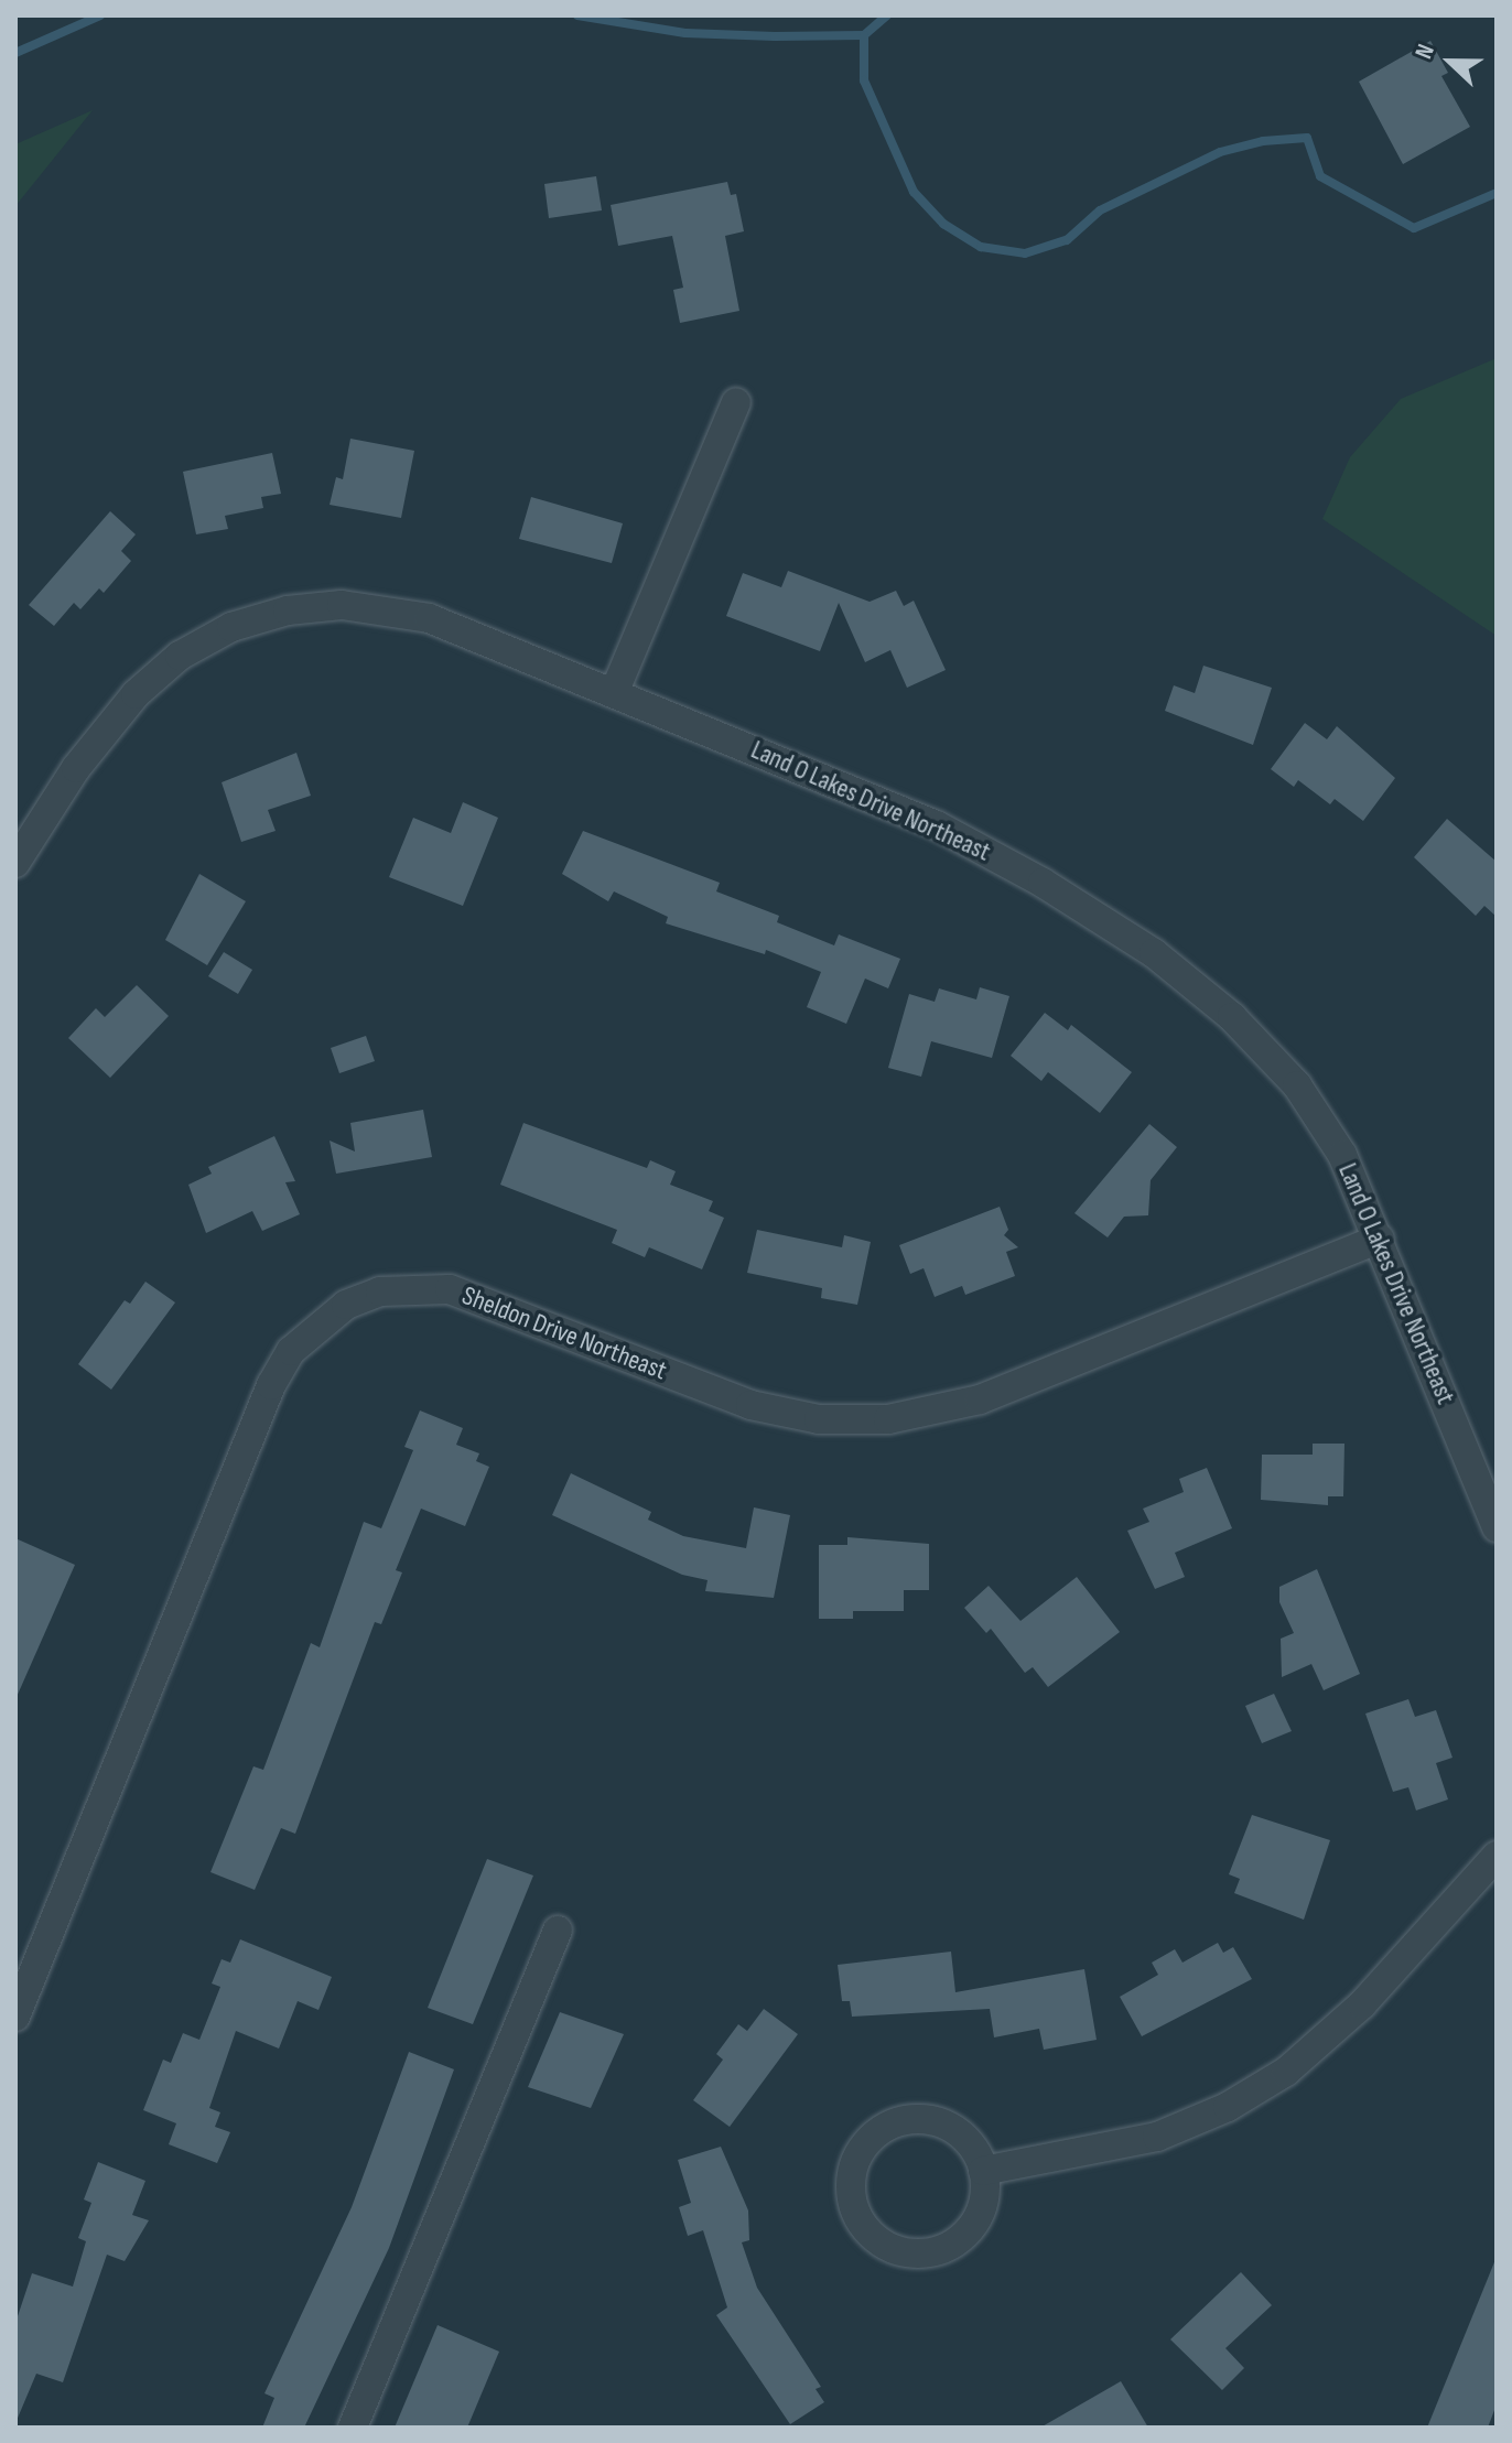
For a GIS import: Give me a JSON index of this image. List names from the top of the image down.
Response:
{
  "streets": {
    "street": ["Land O Lakes Drive Northeast", "Sheldon Drive Northeast"]
  },
  "crossings": [
    ["Land O Lakes Drive Northeast", "Sheldon Drive Northeast"]
  ],
  "north": "left"
}
